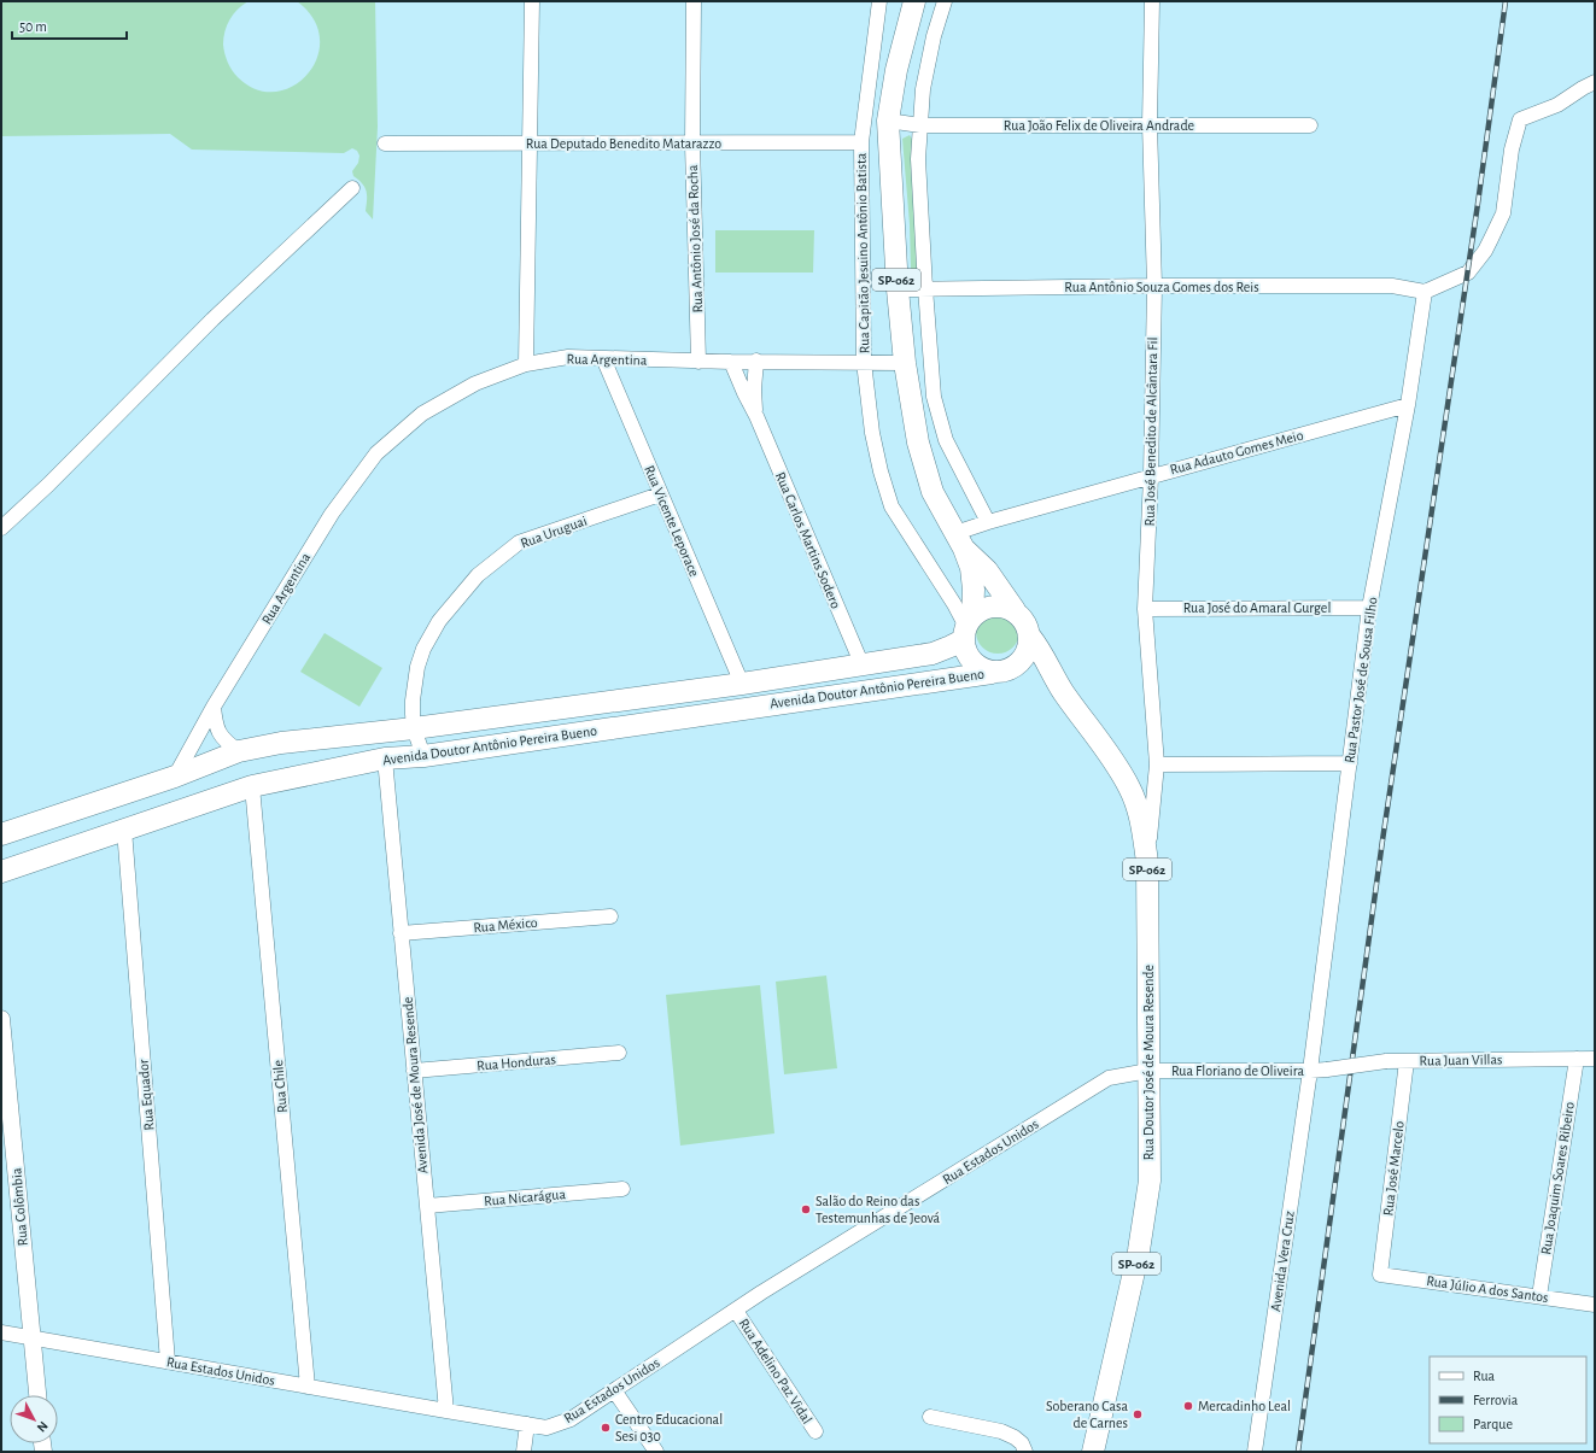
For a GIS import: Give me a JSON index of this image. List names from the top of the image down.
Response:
{
  "streets": {
    "main road": ["SP-062", "Avenida Doutor Antônio Pereira Bueno", "Rua Doutor José de Moura Resende"],
    "street": [
      "Rua João Felix de Oliveira Andrade",
      "Rua Deputado Benedito Matarazzo",
      "Rua Antônio José da Rocha",
      "Rua Capitão Jesuino Antônio Batista",
      "Rua Antônio Souza Gomes dos Reis",
      "Rua Argentina",
      "Rua José Benedito de Alcântara Fil",
      "Rua Adauto Gomes Meio",
      "Rua Vicente Leporace",
      "Rua Uruguai",
      "Rua Carlos Martins Sodero",
      "Rua José do Amaral Gurgel",
      "Rua Pastor José de Sousa Filho",
      "Rua México",
      "Rua Juan Villas",
      "Rua Honduras",
      "Rua Floriano de Oliveira",
      "Avenida José de Moura Resende",
      "Rua Chile",
      "Rua Equador",
      "Rua Estados Unidos",
      "Rua José Marcelo",
      "Rua Joaquim Soares Ribeiro",
      "Rua Nicarágua",
      "Rua Colômbia",
      "Avenida Vera Cruz",
      "Rua Júlio A dos Santos",
      "Rua Adelino Paz Vidal"
    ]
  },
  "crossings": [
    ["Rua João Felix de Oliveira Andrade", "SP-062"],
    ["Rua João Felix de Oliveira Andrade", "Rua José Benedito de Alcântara Fil"],
    ["Rua Deputado Benedito Matarazzo", "Rua Antônio José da Rocha"],
    ["Rua Deputado Benedito Matarazzo", "Rua Capitão Jesuino Antônio Batista"],
    ["Rua Antônio José da Rocha", "Rua Argentina"],
    ["Rua Capitão Jesuino Antônio Batista", "SP-062"],
    ["Rua Capitão Jesuino Antônio Batista", "Rua Argentina"],
    ["Rua Capitão Jesuino Antônio Batista", "Avenida Doutor Antônio Pereira Bueno"],
    ["Rua Capitão Jesuino Antônio Batista", "Rua Doutor José de Moura Resende"],
    ["SP-062", "Rua Antônio Souza Gomes dos Reis"],
    ["SP-062", "Rua Argentina"],
    ["SP-062", "Rua Adauto Gomes Meio"],
    ["SP-062", "Avenida Doutor Antônio Pereira Bueno"],
    ["SP-062", "Rua Doutor José de Moura Resende"],
    ["Rua Antônio Souza Gomes dos Reis", "Rua José Benedito de Alcântara Fil"],
    ["Rua Antônio Souza Gomes dos Reis", "Rua Pastor José de Sousa Filho"],
    ["Rua Argentina", "Rua Vicente Leporace"],
    ["Rua Argentina", "Rua Carlos Martins Sodero"],
    ["Rua Argentina", "Avenida Doutor Antônio Pereira Bueno"],
    ["Rua José Benedito de Alcântara Fil", "Rua Adauto Gomes Meio"],
    ["Rua José Benedito de Alcântara Fil", "Rua José do Amaral Gurgel"],
    ["Rua José Benedito de Alcântara Fil", "Rua Doutor José de Moura Resende"],
    ["Rua Adauto Gomes Meio", "Rua Pastor José de Sousa Filho"],
    ["Rua Vicente Leporace", "Rua Uruguai"],
    ["Rua Vicente Leporace", "Avenida Doutor Antônio Pereira Bueno"],
    ["Rua Uruguai", "Avenida Doutor Antônio Pereira Bueno"],
    ["Rua Carlos Martins Sodero", "Avenida Doutor Antônio Pereira Bueno"],
    ["Rua José do Amaral Gurgel", "Rua Pastor José de Sousa Filho"],
    ["Rua Pastor José de Sousa Filho", "Rua Floriano de Oliveira"],
    ["Rua Pastor José de Sousa Filho", "Avenida Vera Cruz"],
    ["Avenida Doutor Antônio Pereira Bueno", "Rua Doutor José de Moura Resende"],
    ["Avenida Doutor Antônio Pereira Bueno", "Avenida José de Moura Resende"],
    ["Avenida Doutor Antônio Pereira Bueno", "Rua Chile"],
    ["Avenida Doutor Antônio Pereira Bueno", "Rua Equador"],
    ["Rua México", "Avenida José de Moura Resende"],
    ["Rua Juan Villas", "Rua Floriano de Oliveira"],
    ["Rua Juan Villas", "Rua José Marcelo"],
    ["Rua Juan Villas", "Rua Joaquim Soares Ribeiro"],
    ["Rua Honduras", "Avenida José de Moura Resende"],
    ["Rua Doutor José de Moura Resende", "Rua Floriano de Oliveira"],
    ["Rua Doutor José de Moura Resende", "Rua Estados Unidos"],
    ["Rua Floriano de Oliveira", "Rua Estados Unidos"],
    ["Rua Floriano de Oliveira", "Avenida Vera Cruz"],
    ["Avenida José de Moura Resende", "Rua Estados Unidos"],
    ["Avenida José de Moura Resende", "Rua Nicarágua"],
    ["Rua Chile", "Rua Estados Unidos"],
    ["Rua Equador", "Rua Estados Unidos"],
    ["Rua Estados Unidos", "Rua Colômbia"],
    ["Rua Estados Unidos", "Rua Adelino Paz Vidal"],
    ["Rua José Marcelo", "Rua Júlio A dos Santos"],
    ["Rua Joaquim Soares Ribeiro", "Rua Júlio A dos Santos"]
  ],
  "places": [
    "Salão do Reino das Testemunhas de Jeová",
    "Mercadinho Leal",
    "Soberano Casa de Carnes",
    "Centro Educacional Sesi 030"
  ],
  "legend": ["Rua", "Ferrovia", "Parque"],
  "scale_bar": "50 m",
  "north": "bottom right"
}
